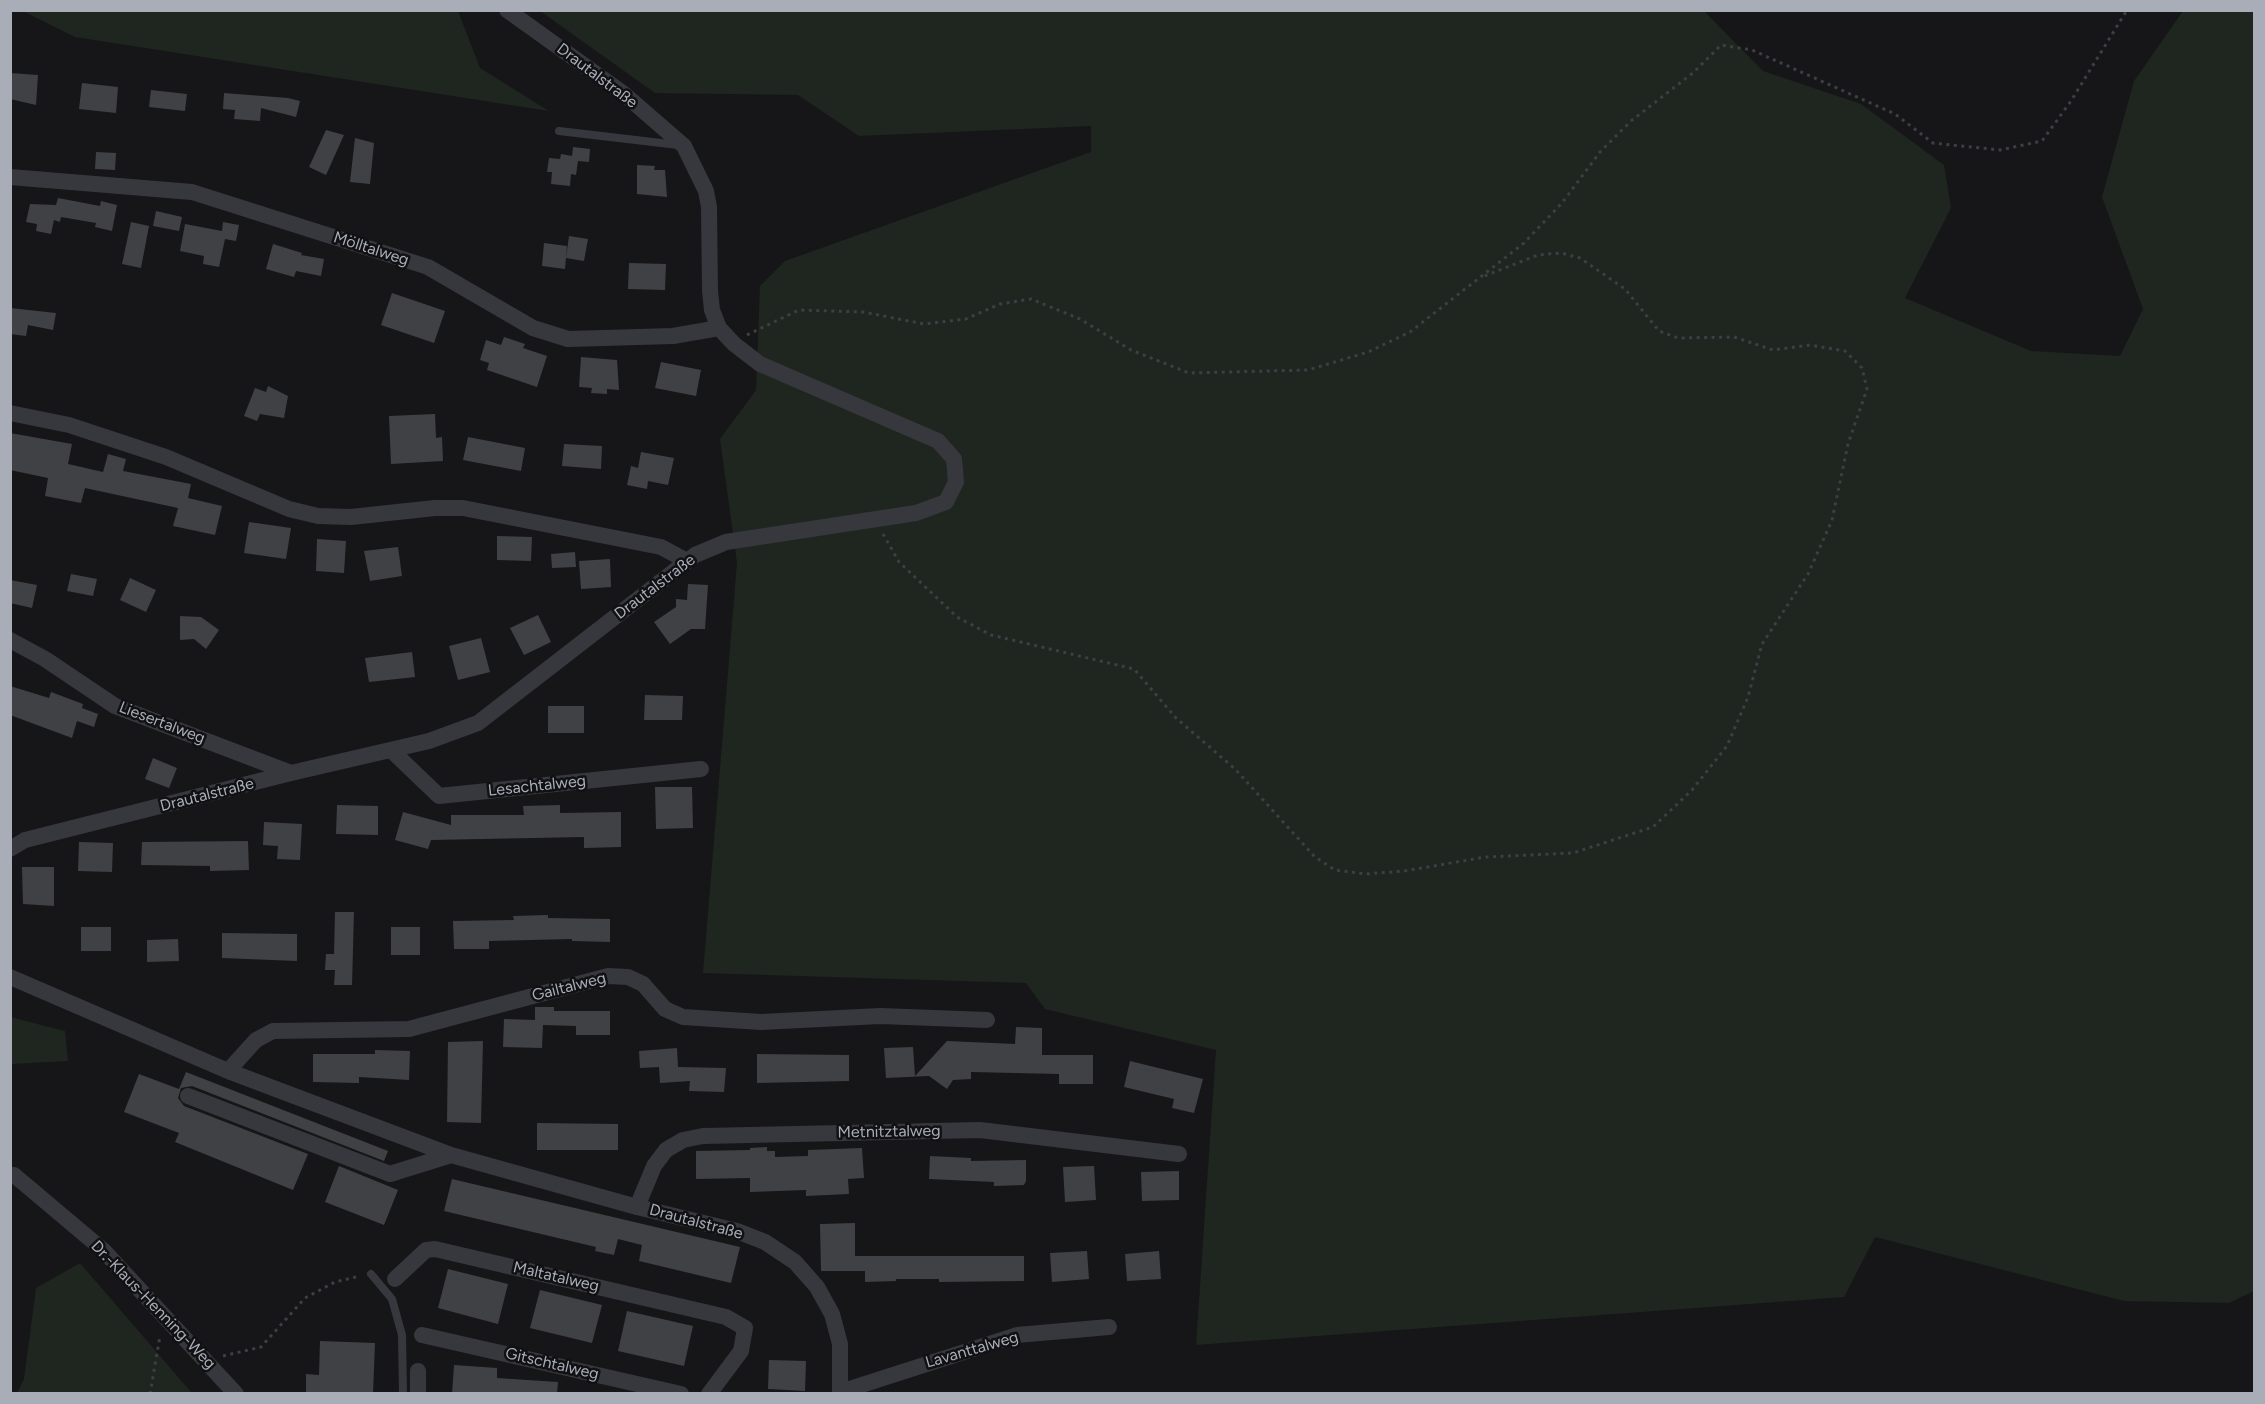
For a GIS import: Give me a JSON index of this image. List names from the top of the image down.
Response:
{
  "streets": {
    "street": [
      "Drautalstraße",
      "Mölltalweg",
      "Liesertalweg",
      "Lesachtalweg",
      "Gailtalweg",
      "Metnitztalweg",
      "Maltatalweg",
      "Dr.-Klaus-Henning-Weg",
      "Lavanttalweg",
      "Gitschtalweg"
    ]
  },
  "crossings": [
    ["Drautalstraße", "Mölltalweg"],
    ["Drautalstraße", "Liesertalweg"],
    ["Drautalstraße", "Lesachtalweg"],
    ["Drautalstraße", "Gailtalweg"],
    ["Drautalstraße", "Metnitztalweg"],
    ["Drautalstraße", "Lavanttalweg"]
  ]
}
